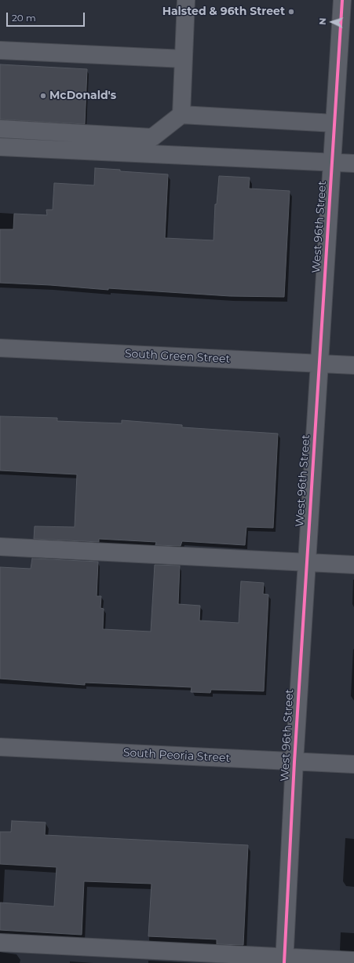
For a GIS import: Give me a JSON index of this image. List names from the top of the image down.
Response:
{
  "streets": {
    "street": ["West 96th Street", "South Green Street", "South Peoria Street"]
  },
  "crossings": [
    ["West 96th Street", "South Green Street"],
    ["West 96th Street", "South Peoria Street"]
  ],
  "places": ["Halsted & 96th Street", "McDonald's"],
  "scale_bar": "20 m",
  "north": "left"
}
